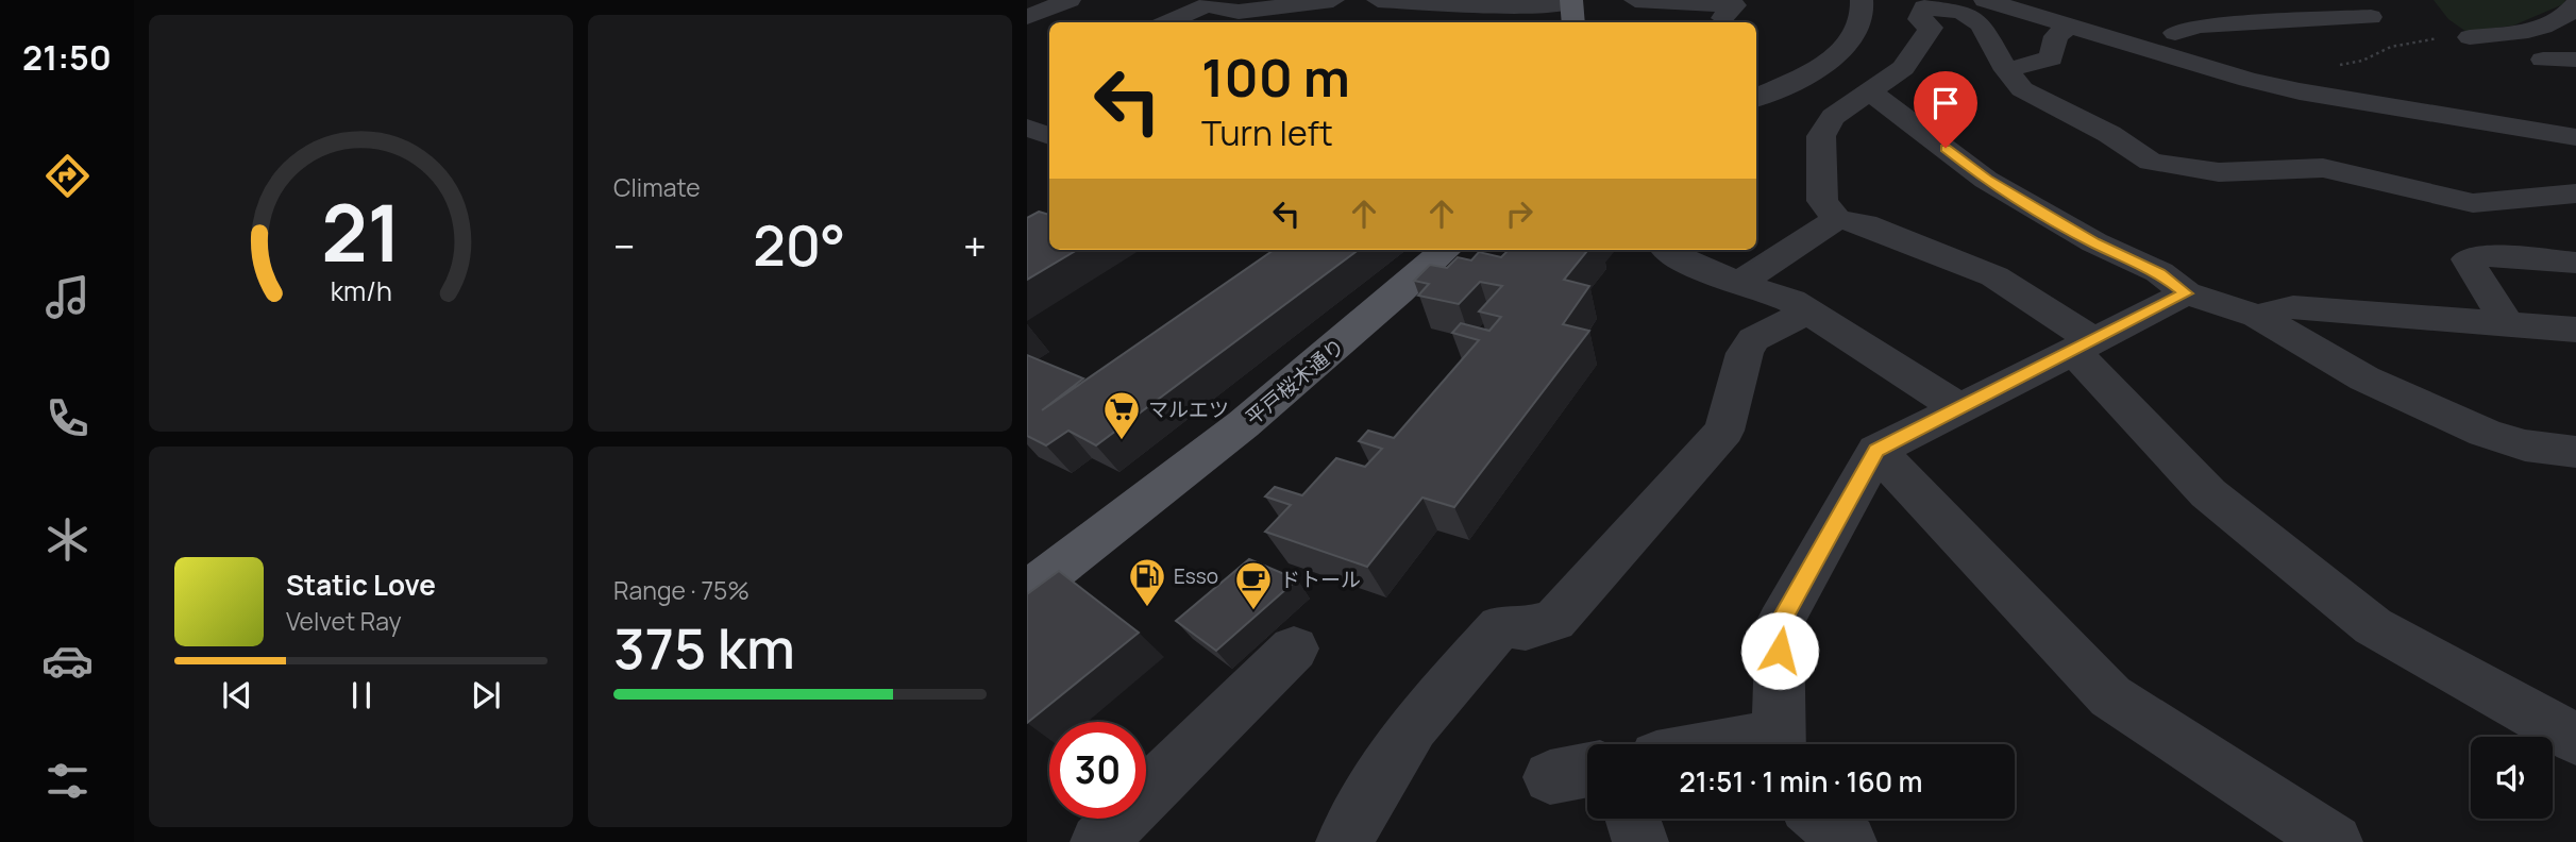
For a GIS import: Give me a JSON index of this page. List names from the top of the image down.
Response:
{
  "streets": {
    "main road": ["平戸桜木通り"]
  },
  "places": {
    "supermarket": ["マルエツ"],
    "fuel station": ["Esso"],
    "cafe": ["ドトール"]
  },
  "page": {
    "tabs": "21:50",
    "tile": [
      "Climate",
      ["Range · 75%", "375 km"]
    ],
    "turn": ["100 m", "Turn left"],
    "heat": ["−", "20°", "+"],
    "song": ["Static Love", "Velvet Ray"],
    "limit": "30",
    "trip": "21:51 · 1 min · 160 m",
    "gauge": ["21", "km/h"]
  }
}
